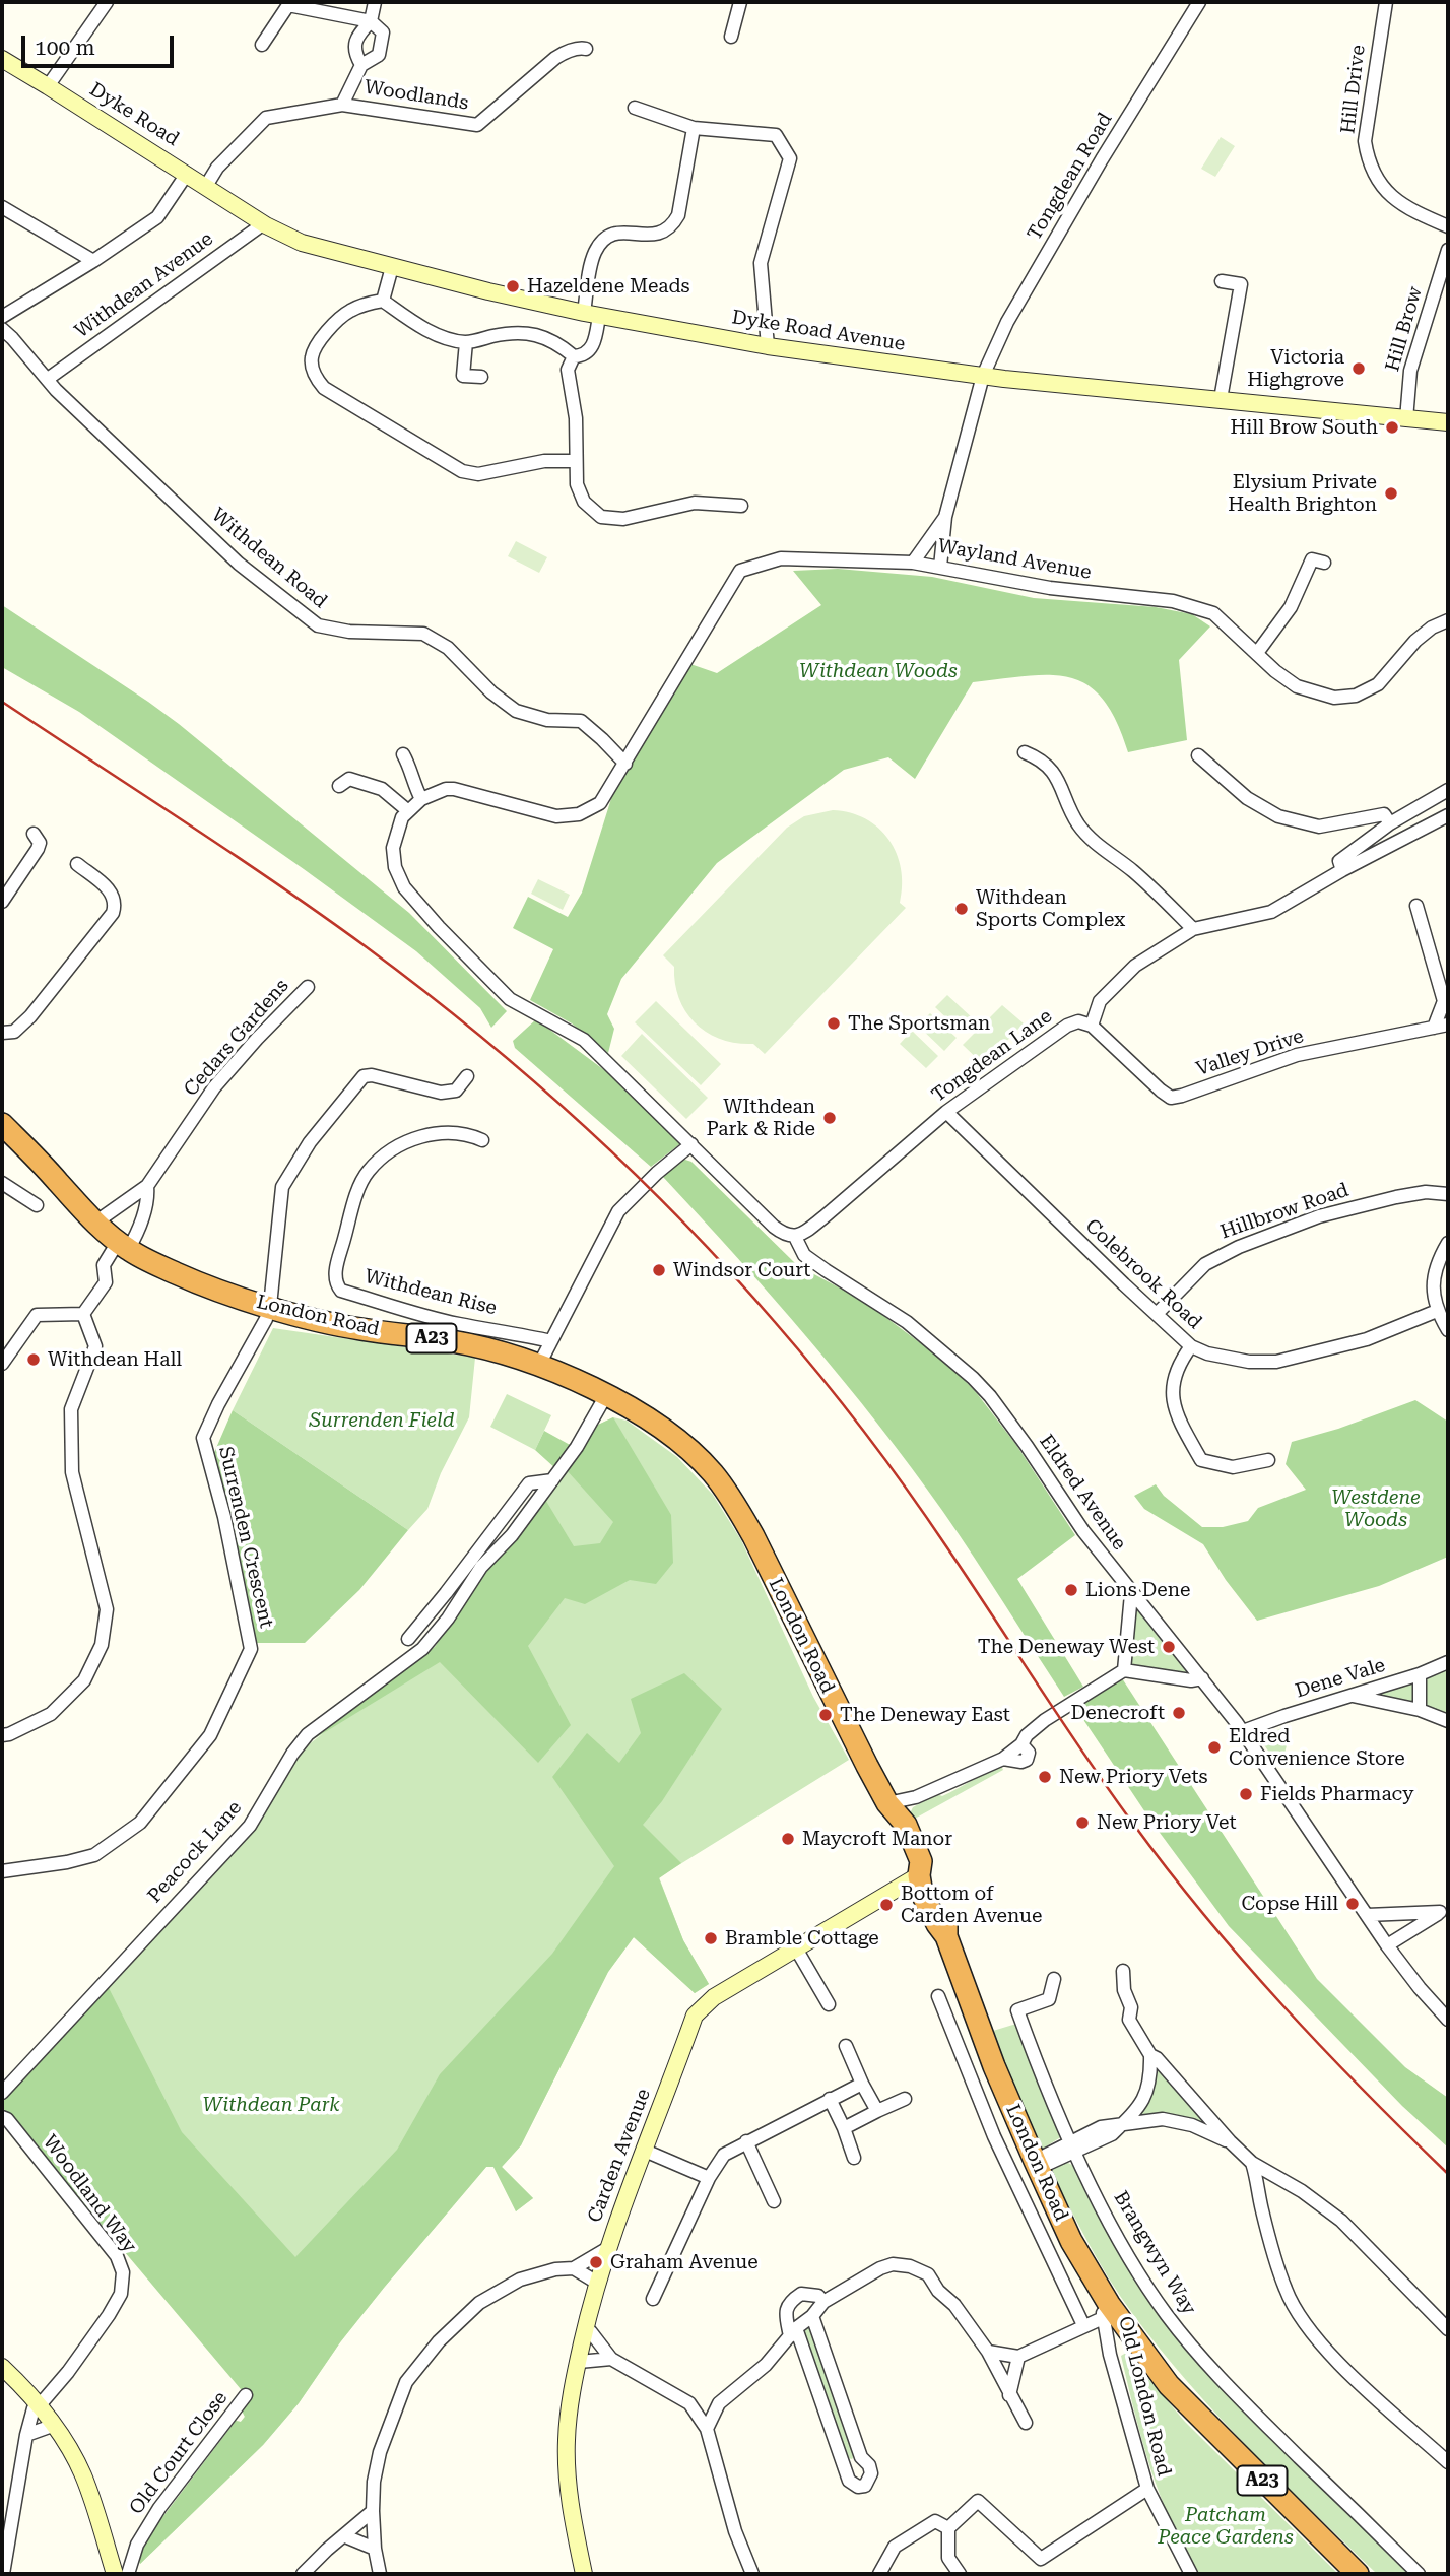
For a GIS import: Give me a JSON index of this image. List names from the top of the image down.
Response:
{
  "streets": {
    "highway": ["London Road", "A23"],
    "street": [
      "Hill Drive",
      "Woodlands",
      "Dyke Road",
      "Tongdean Road",
      "Withdean Avenue",
      "Hill Brow",
      "Dyke Road Avenue",
      "Withdean Road",
      "Wayland Avenue",
      "Cedars Gardens",
      "Valley Drive",
      "Tongdean Lane",
      "Hillbrow Road",
      "Colebrook Road",
      "Withdean Rise",
      "Eldred Avenue",
      "Surrenden Crescent",
      "Dene Vale",
      "Peacock Lane",
      "Carden Avenue",
      "Woodland Way",
      "Brangwyn Way",
      "Old London Road",
      "Old Court Close"
    ]
  },
  "crossings": [
    ["Woodlands", "Dyke Road"],
    ["Woodlands", "Dyke Road Avenue"],
    ["Dyke Road", "Dyke Road Avenue"],
    ["Tongdean Road", "Dyke Road Avenue"],
    ["Withdean Avenue", "Dyke Road Avenue"],
    ["Withdean Avenue", "Withdean Road"],
    ["Hill Brow", "Dyke Road Avenue"],
    ["Withdean Road", "Wayland Avenue"],
    ["Cedars Gardens", "London Road"],
    ["Valley Drive", "Tongdean Lane"],
    ["Tongdean Lane", "Colebrook Road"],
    ["Tongdean Lane", "Eldred Avenue"],
    ["Hillbrow Road", "Colebrook Road"],
    ["London Road", "A23"],
    ["London Road", "Surrenden Crescent"],
    ["London Road", "Peacock Lane"],
    ["London Road", "Carden Avenue"],
    ["London Road", "Old London Road"],
    ["A23", "Old London Road"],
    ["Eldred Avenue", "Dene Vale"]
  ],
  "parks": [
    "Withdean Woods",
    "Surrenden Field",
    "Westdene Woods",
    "Withdean Park",
    "Patcham Peace Gardens"
  ],
  "places": [
    "Hazeldene Meads",
    "Victoria Highgrove",
    "Hill Brow South",
    "Elysium Private Health Brighton",
    "Withdean Sports Complex",
    "The Sportsman",
    "WIthdean Park & Ride",
    "Windsor Court",
    "Withdean Hall",
    "Lions Dene",
    "The Deneway West",
    "Denecroft",
    "The Deneway East",
    "Eldred Convenience Store",
    "New Priory Vets",
    "Fields Pharmacy",
    "New Priory Vet",
    "Maycroft Manor",
    "Copse Hill",
    "Bottom of Carden Avenue",
    "Bramble Cottage",
    "Graham Avenue"
  ],
  "scale_bar": "100 m"
}
